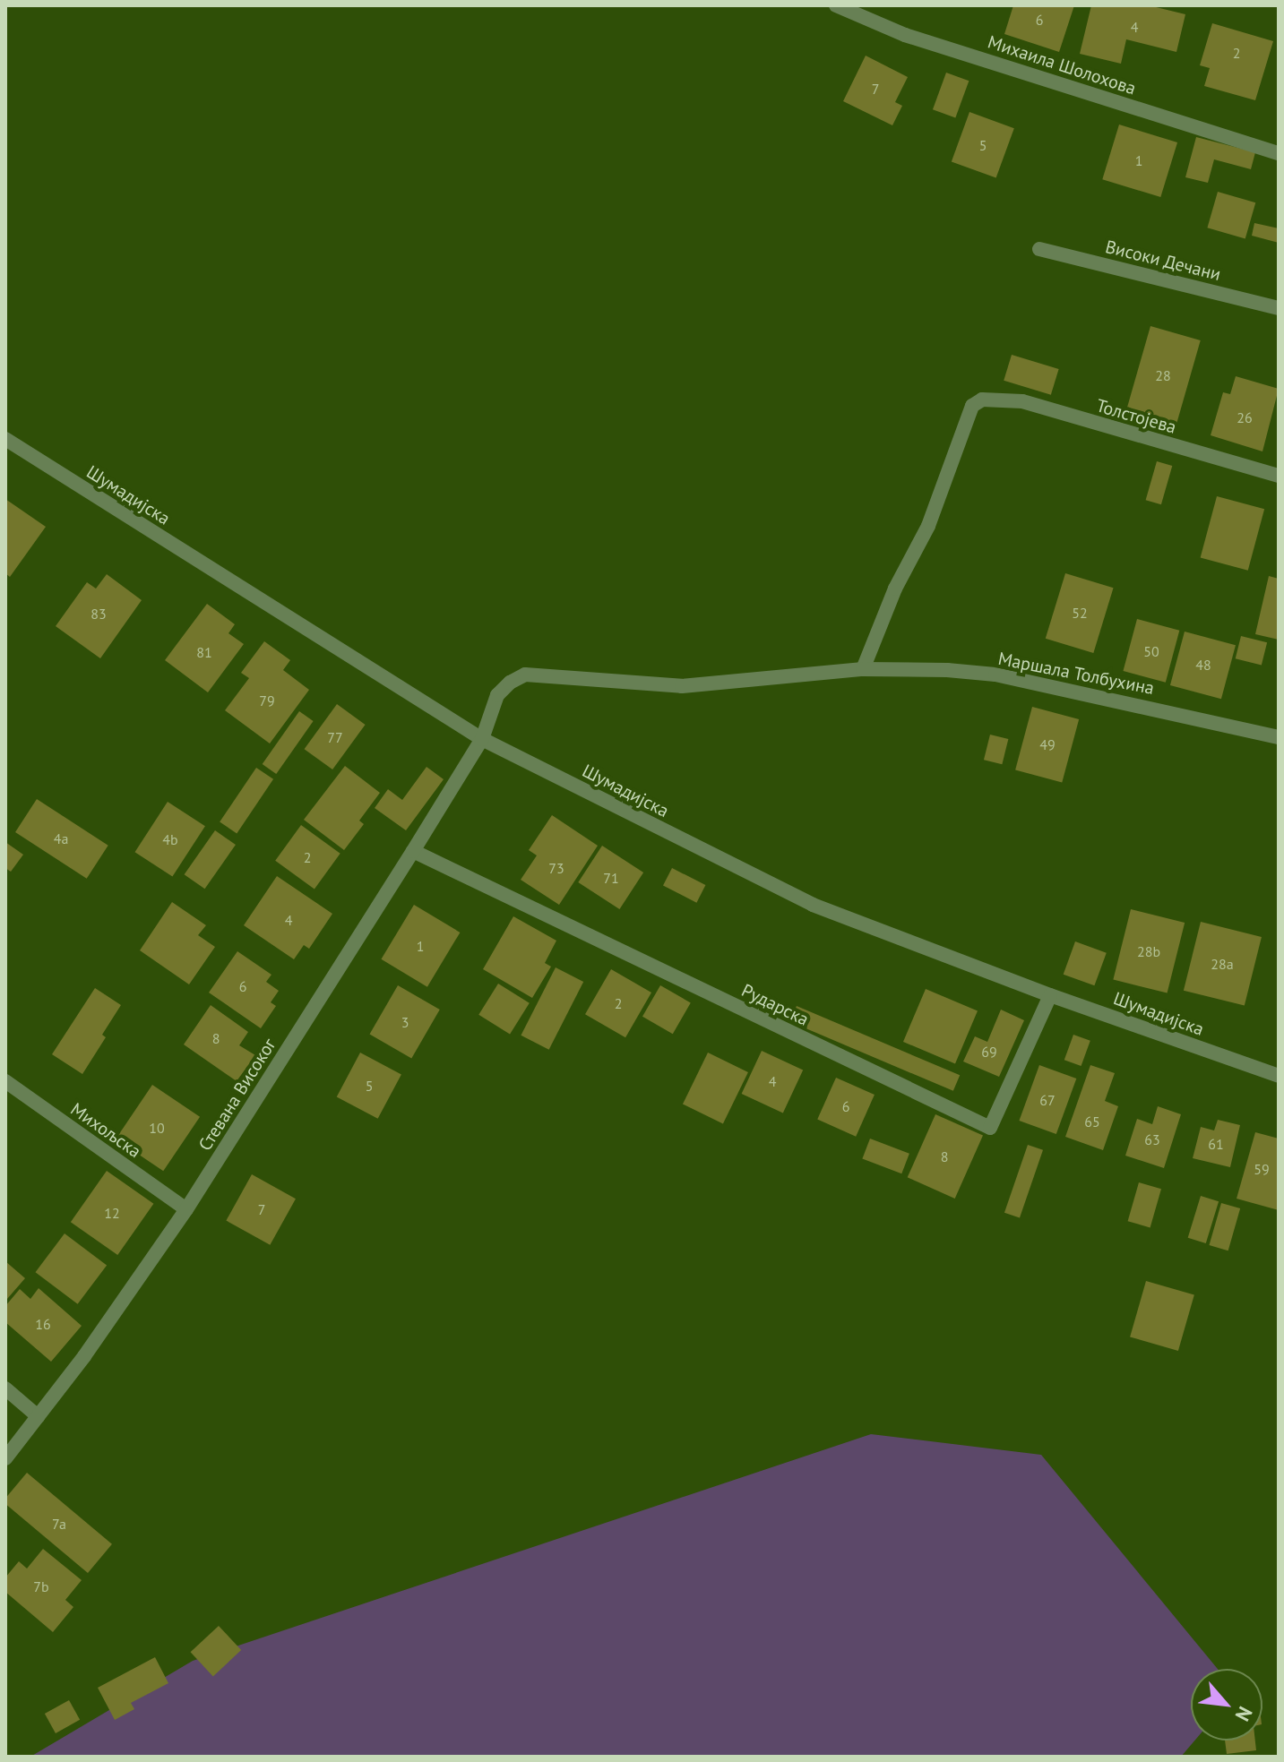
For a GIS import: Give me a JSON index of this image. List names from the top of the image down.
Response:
{
  "streets": {
    "street": [
      "Михаила Шолохова",
      "Високи Дечани",
      "Толстојева",
      "Шумадијска",
      "Маршала Толбухина",
      "Рударска",
      "Стевана Високог",
      "Михољска"
    ]
  },
  "crossings": [
    ["Толстојева", "Маршала Толбухина"],
    ["Шумадијска", "Маршала Толбухина"],
    ["Шумадијска", "Рударска"],
    ["Шумадијска", "Стевана Високог"],
    ["Маршала Толбухина", "Стевана Високог"],
    ["Рударска", "Стевана Високог"],
    ["Стевана Високог", "Михољска"]
  ],
  "house_numbers": [
    "6",
    "4",
    "2",
    "7",
    "5",
    "1",
    "28",
    "26",
    "52",
    "83",
    "50",
    "81",
    "48",
    "79",
    "77",
    "49",
    "4a",
    "4b",
    "2",
    "73",
    "71",
    "4",
    "1",
    "28b",
    "28a",
    "6",
    "2",
    "3",
    "8",
    "69",
    "4",
    "5",
    "67",
    "6",
    "65",
    "10",
    "63",
    "61",
    "8",
    "59",
    "7",
    "12",
    "16",
    "7a",
    "7b"
  ],
  "north": "bottom right"
}
